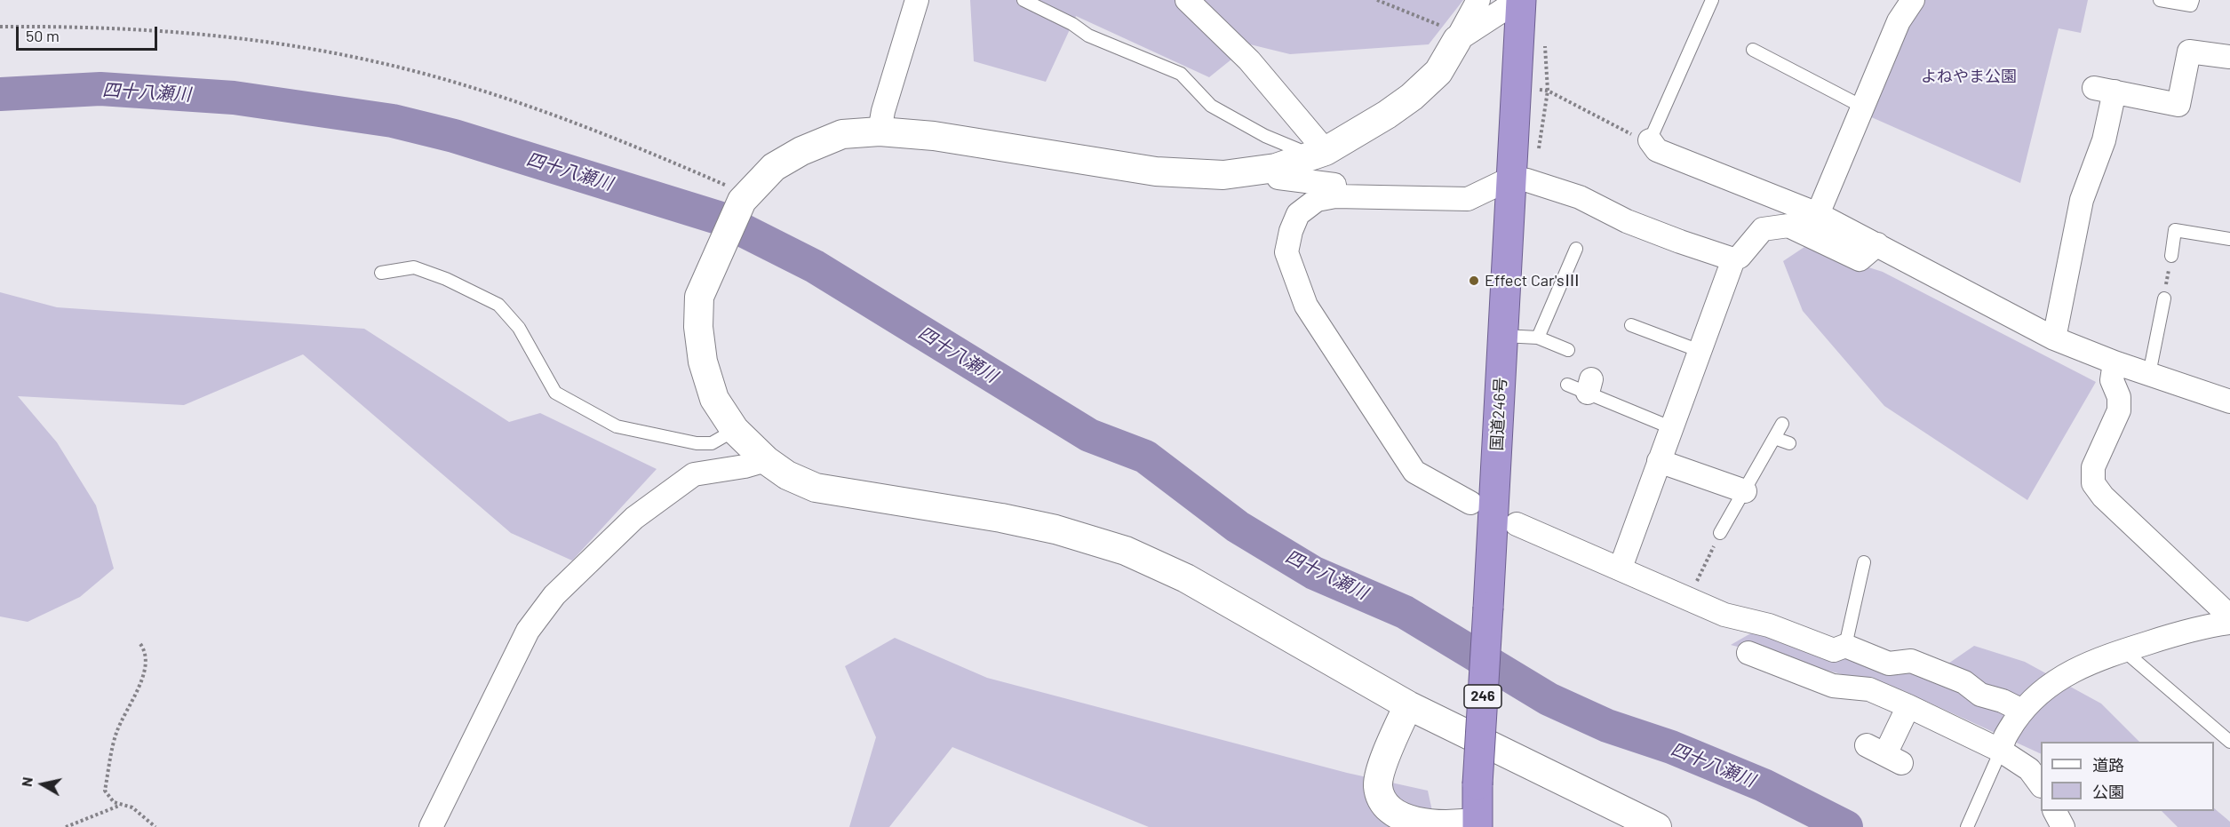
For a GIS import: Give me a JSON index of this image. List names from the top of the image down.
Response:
{
  "streets": {
    "highway": ["国道246号", "246"]
  },
  "water": ["四十八瀬川"],
  "parks": ["よねやま公園"],
  "places": ["Effect Car'sⅢ"],
  "legend": ["道路", "公園"],
  "scale_bar": "50 m",
  "north": "left"
}
